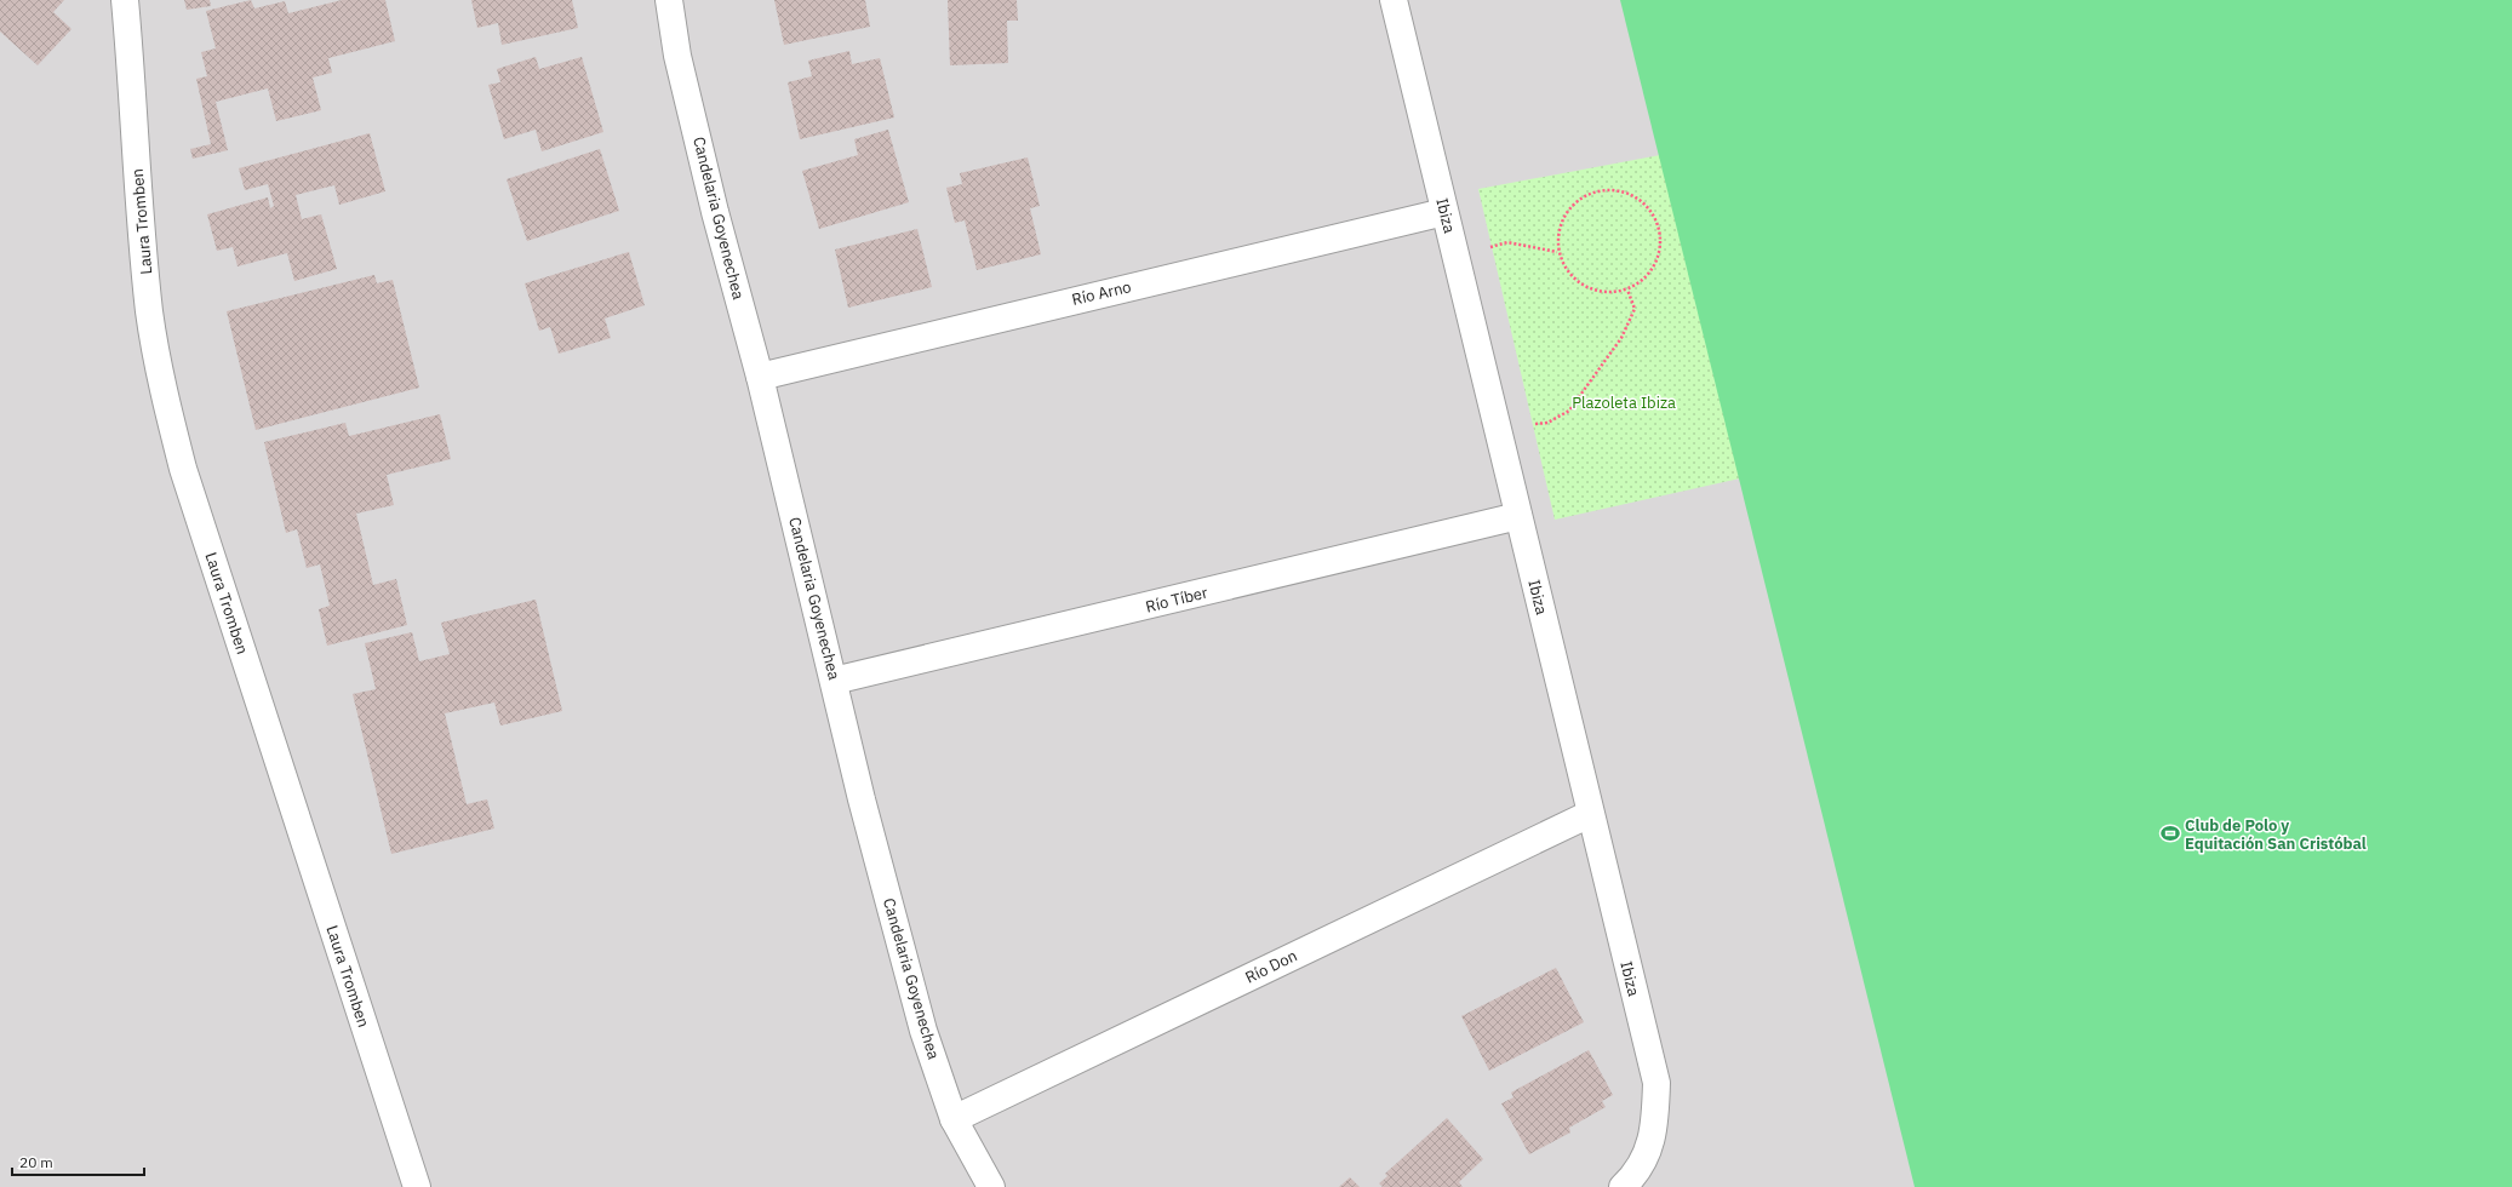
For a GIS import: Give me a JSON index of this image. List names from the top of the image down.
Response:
{
  "streets": {
    "street": [
      "Ibiza",
      "Candelaria Goyenechea",
      "Laura Tromben",
      "Río Arno",
      "Río Tíber",
      "Río Don"
    ]
  },
  "crossings": [
    ["Ibiza", "Río Arno"],
    ["Ibiza", "Río Tíber"],
    ["Ibiza", "Río Don"],
    ["Candelaria Goyenechea", "Río Arno"],
    ["Candelaria Goyenechea", "Río Tíber"],
    ["Candelaria Goyenechea", "Río Don"]
  ],
  "parks": ["Plazoleta Ibiza"],
  "places": {
    "sports": ["Club de Polo y Equitación San Cristóbal"]
  },
  "scale_bar": "20 m"
}
